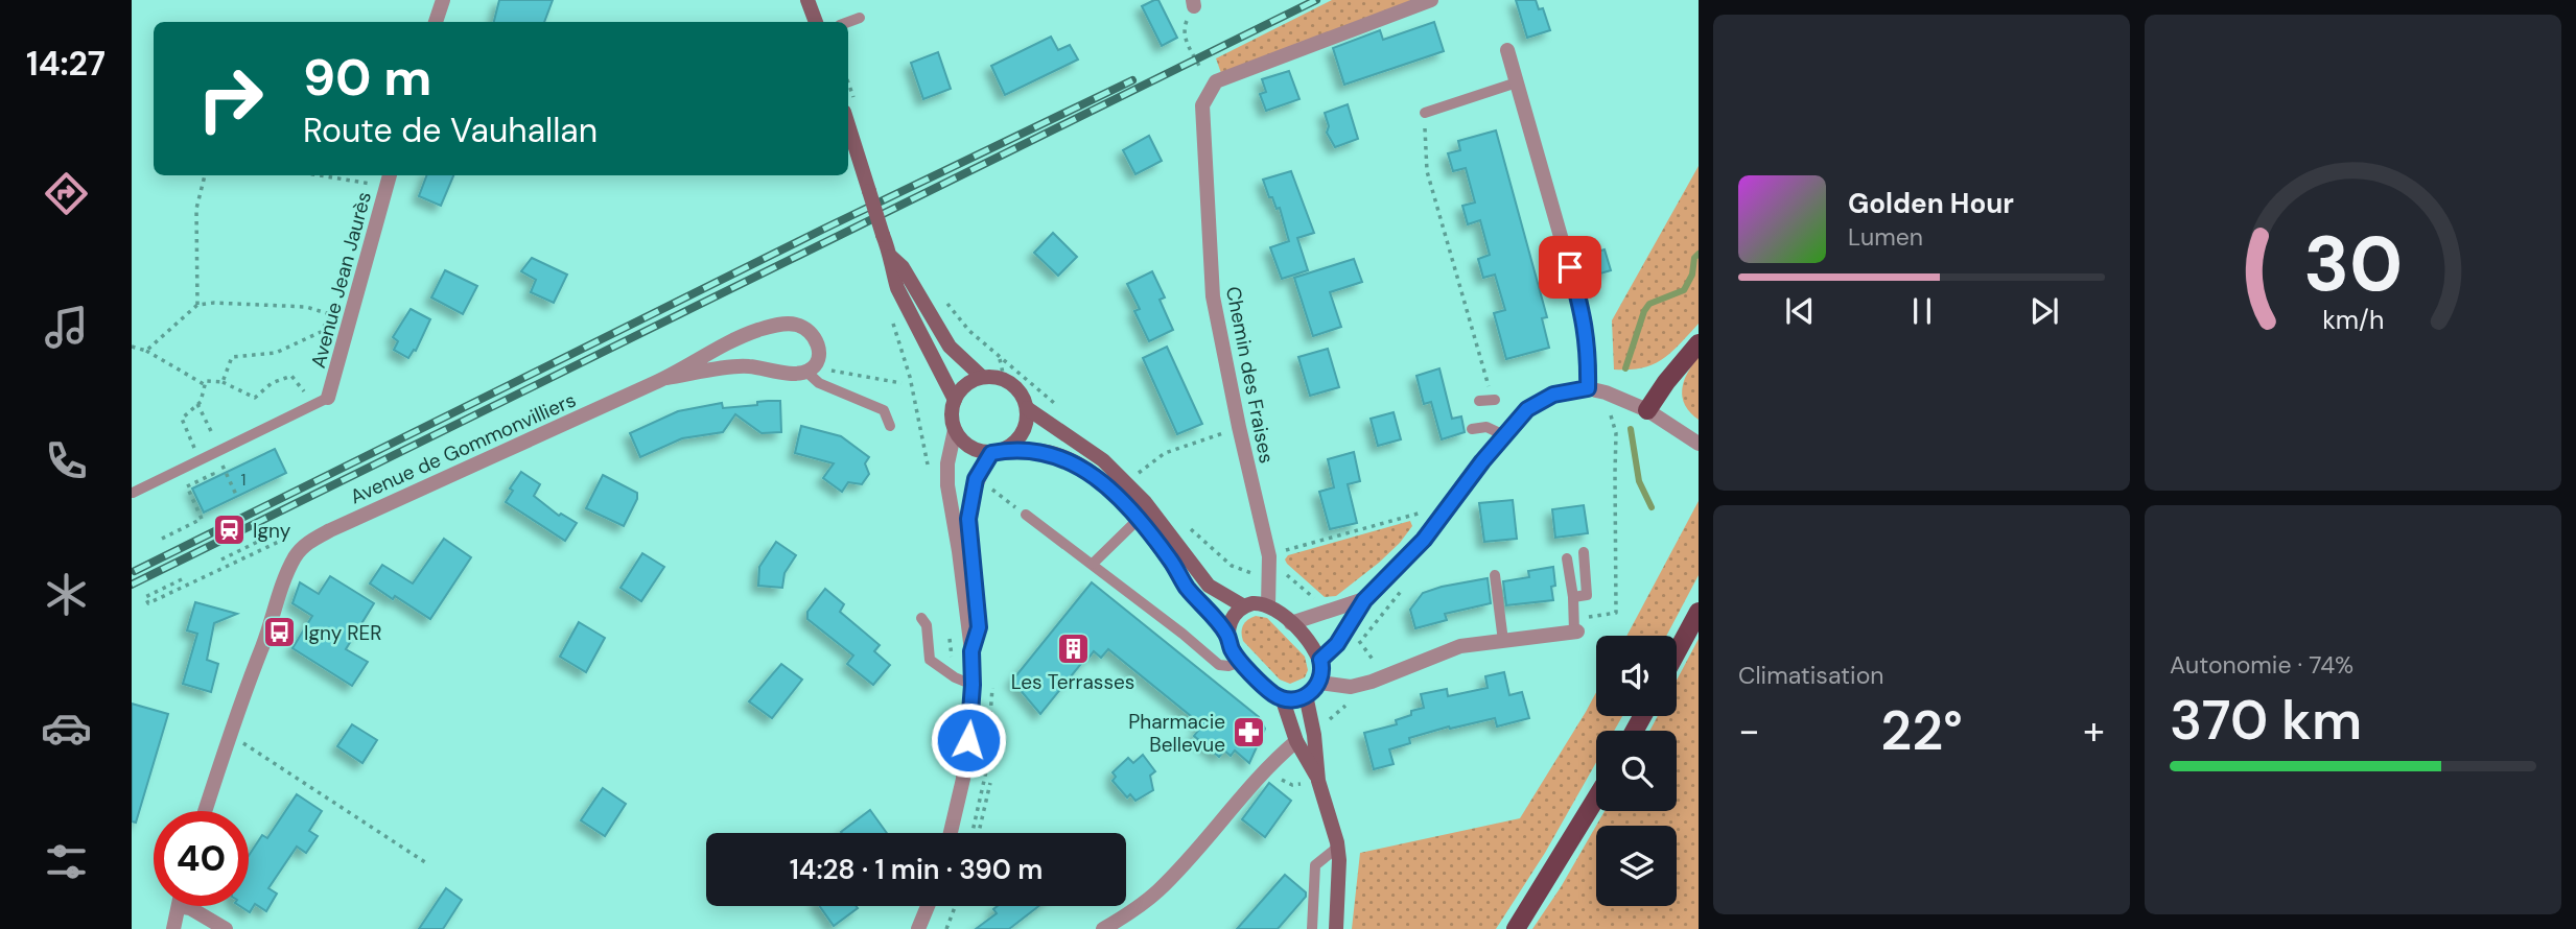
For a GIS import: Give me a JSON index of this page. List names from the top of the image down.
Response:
{
  "streets": {
    "street": ["Avenue Jean Jaurès", "Chemin des Fraises", "Avenue de Gommonvilliers"]
  },
  "places": {
    "station": ["Igny"],
    "bus stop": ["Igny RER"],
    "building": ["Les Terrasses"],
    "pharmacy": ["Pharmacie Bellevue"]
  },
  "house_numbers": ["1"],
  "page": {
    "tabs": "14:27",
    "turn": ["90 m", "Route de Vauhallan"],
    "song": ["Golden Hour", "Lumen"],
    "tile": [
      "Climatisation",
      ["Autonomie · 74%", "370 km"]
    ],
    "heat": ["−", "22°", "+"],
    "limit": "40",
    "trip": "14:28 · 1 min · 390 m",
    "gauge": ["30", "km/h"]
  }
}
